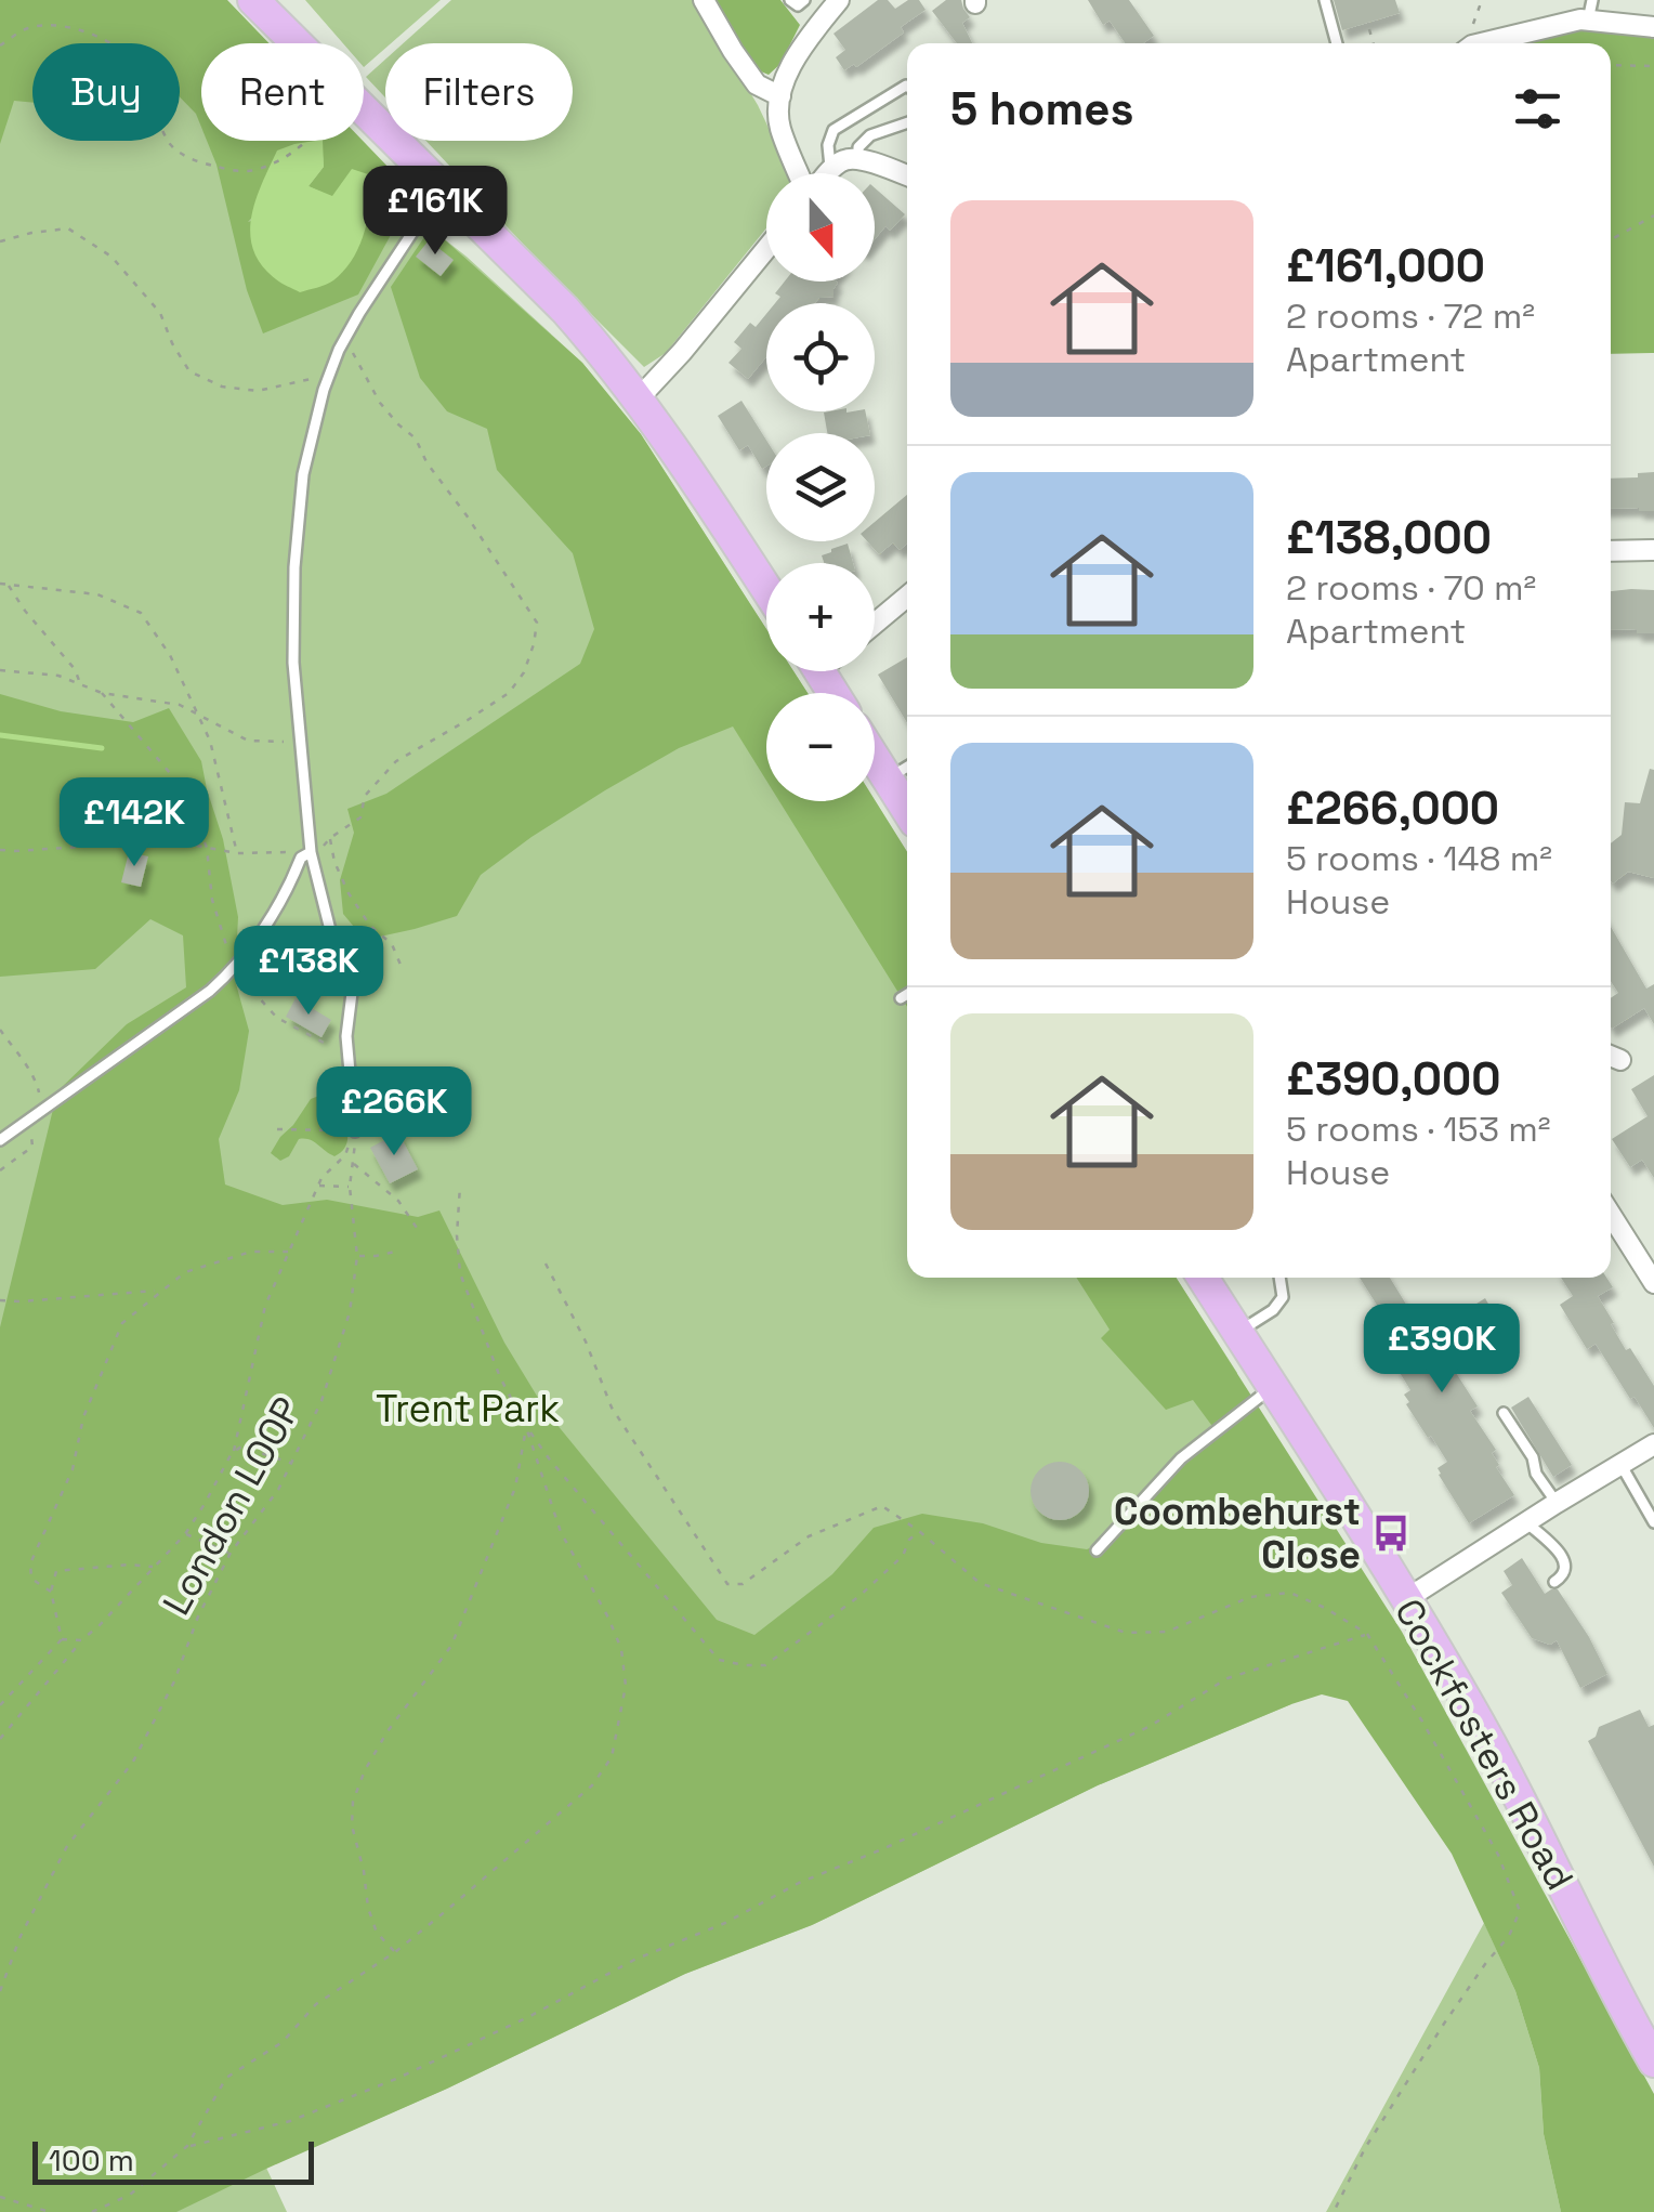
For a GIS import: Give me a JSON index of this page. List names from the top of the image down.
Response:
{
  "streets": {
    "main road": ["Cockfosters Road"],
    "path": ["London LOOP"]
  },
  "parks": ["Trent Park"],
  "places": {
    "bus stop": ["Coombehurst Close"]
  },
  "scale_bar": "100 m",
  "north": "bottom",
  "page": {
    "chip": ["Buy", "Rent", "Filters"],
    "heading": "5 homes",
    "price": [
      "£161K",
      "£142K",
      "£138K",
      "£266K",
      "£390K"
    ],
    "map_buttons": ["+", "−"],
    "list": [
      {
        "name": "£161,000",
        "note": "2 rooms · 72 m² · Apartment"
      },
      {
        "name": "£138,000",
        "note": "2 rooms · 70 m² · Apartment"
      },
      {
        "name": "£266,000",
        "note": "5 rooms · 148 m² · House"
      },
      {
        "name": "£390,000",
        "note": "5 rooms · 153 m² · House"
      }
    ],
    "scale": "100 m"
  }
}
